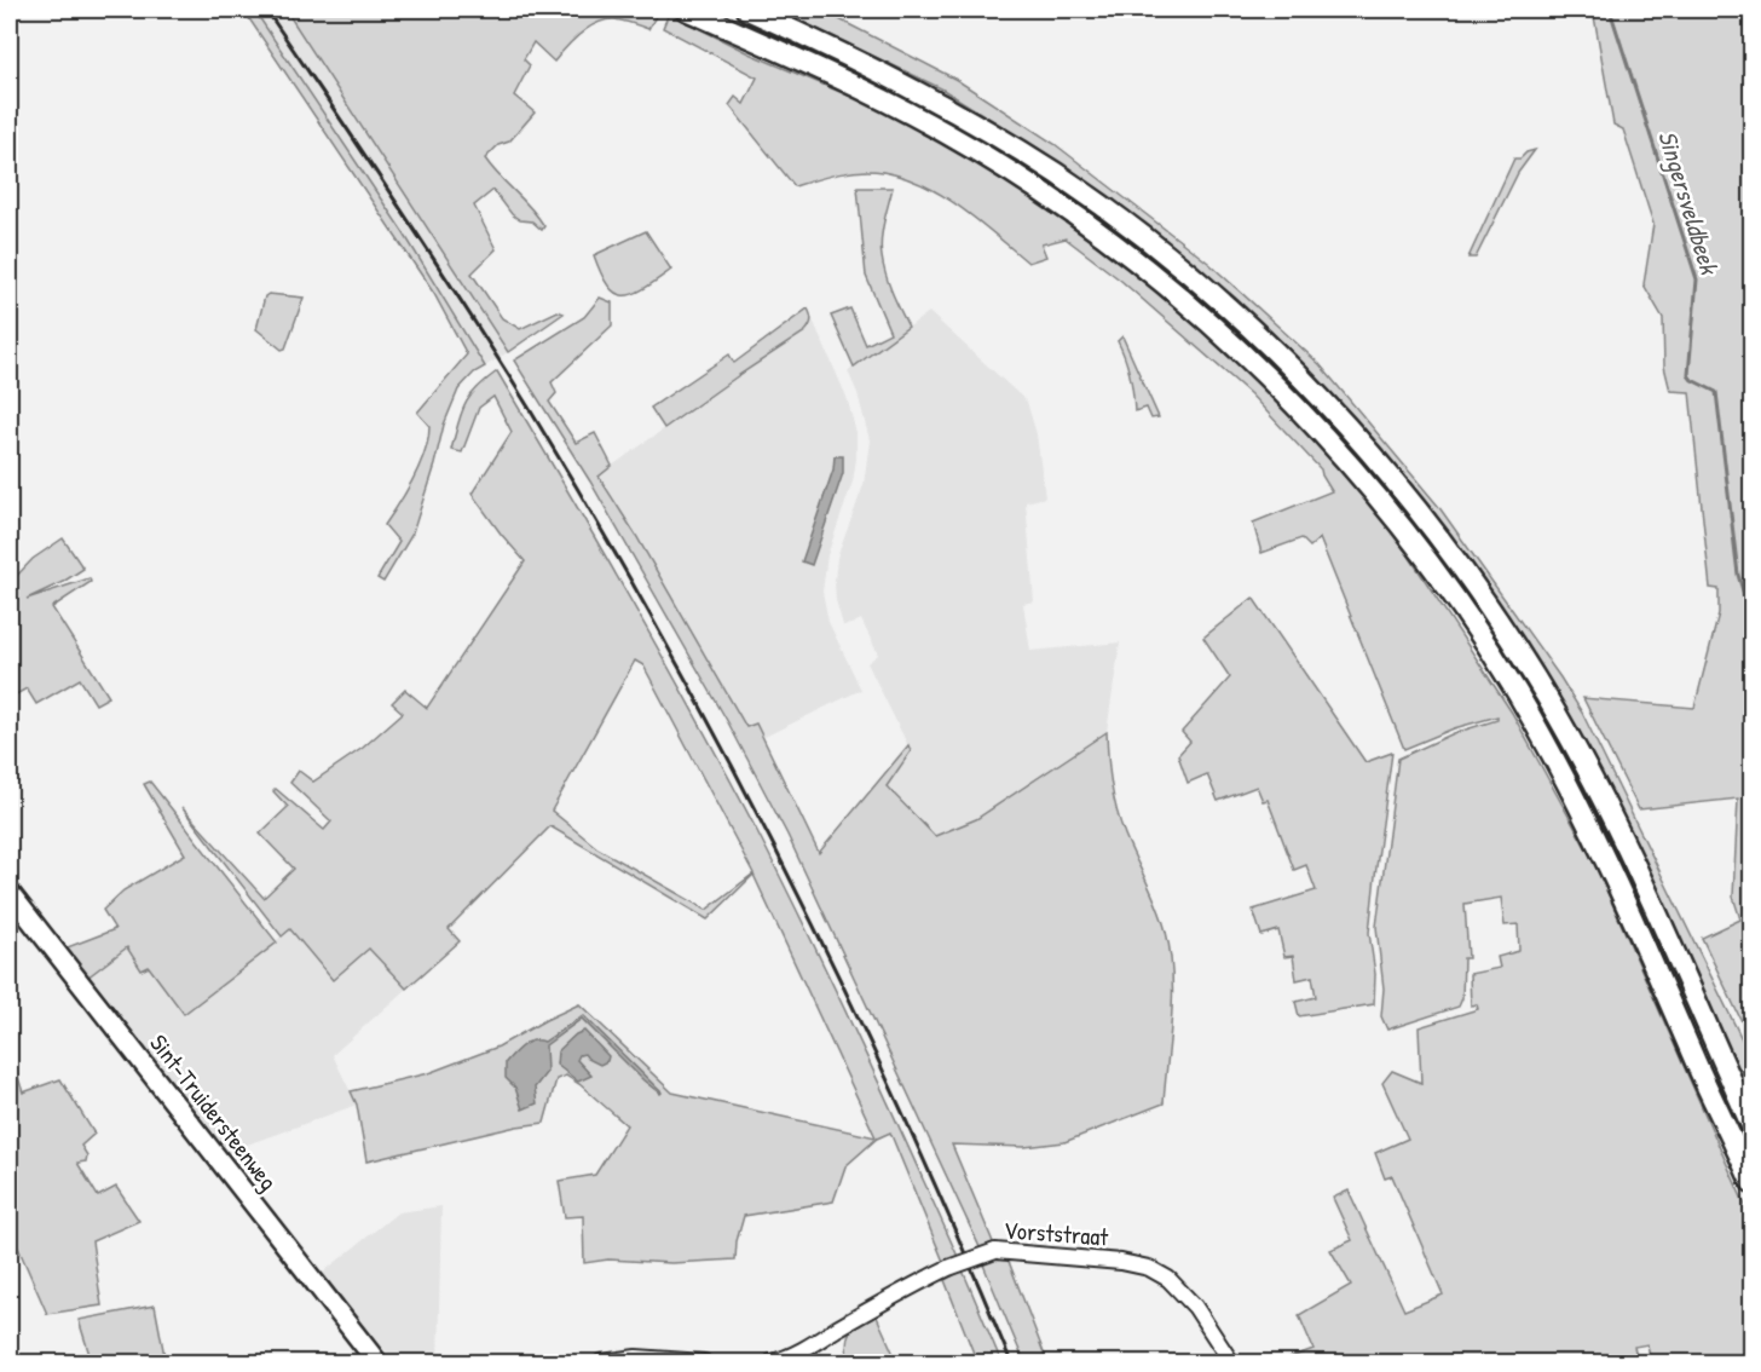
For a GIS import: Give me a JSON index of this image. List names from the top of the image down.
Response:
{
  "streets": {
    "main road": ["Sint-Truidersteenweg"],
    "street": ["Vorststraat"]
  },
  "water": ["Singersveldbeek"]
}
